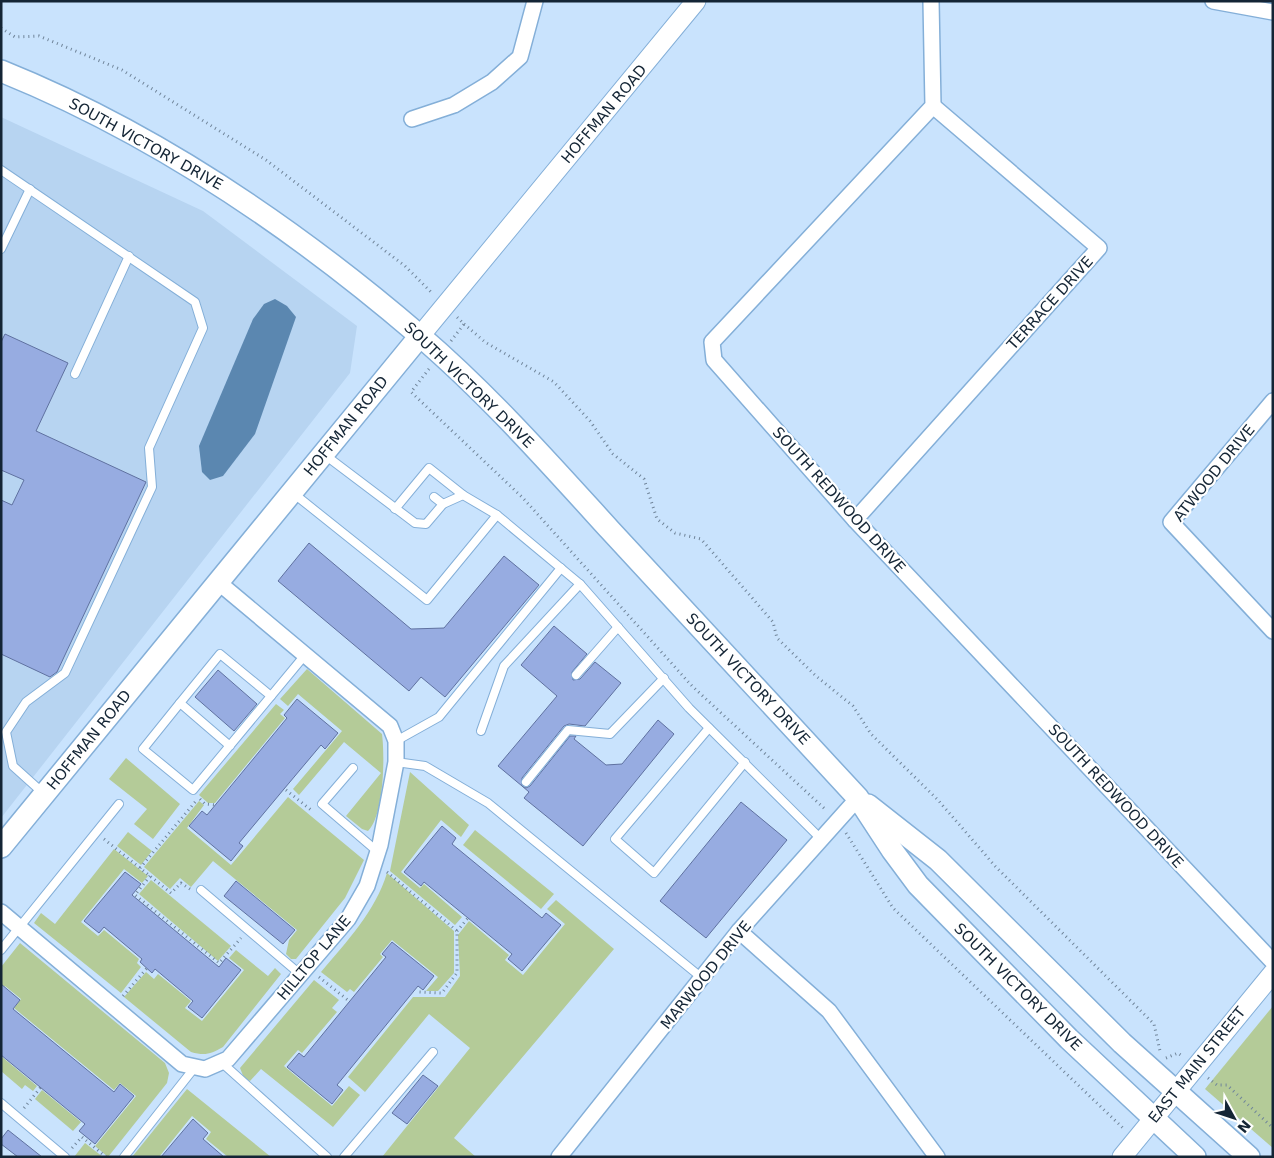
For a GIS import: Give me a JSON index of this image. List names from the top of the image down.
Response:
{
  "streets": {
    "main road": ["HOFFMAN ROAD", "SOUTH VICTORY DRIVE"],
    "street": [
      "TERRACE DRIVE",
      "ATWOOD DRIVE",
      "SOUTH REDWOOD DRIVE",
      "HILLTOP LANE",
      "MARWOOD DRIVE",
      "EAST MAIN STREET"
    ]
  },
  "crossings": [
    ["HOFFMAN ROAD", "SOUTH VICTORY DRIVE"],
    ["SOUTH VICTORY DRIVE", "MARWOOD DRIVE"],
    ["SOUTH VICTORY DRIVE", "EAST MAIN STREET"],
    ["TERRACE DRIVE", "SOUTH REDWOOD DRIVE"]
  ],
  "north": "bottom right"
}
